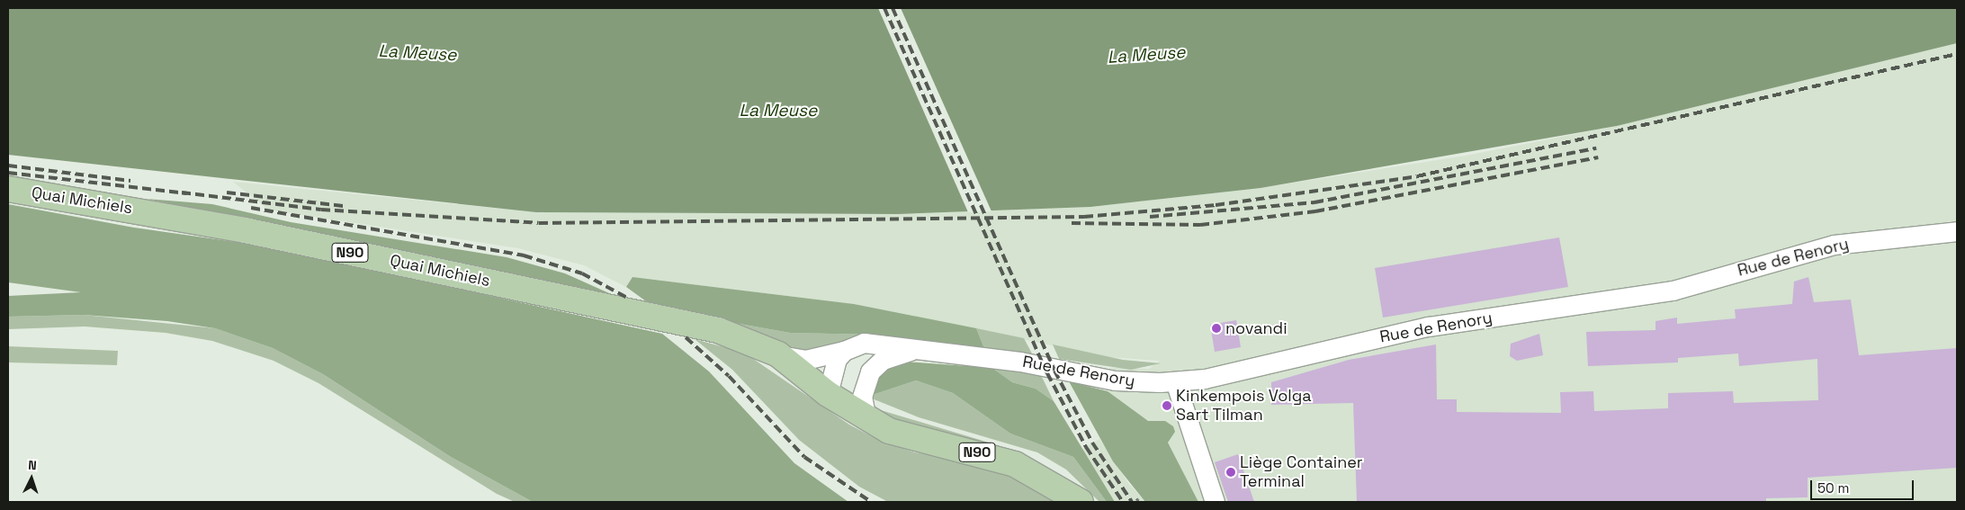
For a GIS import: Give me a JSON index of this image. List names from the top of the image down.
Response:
{
  "streets": {
    "main road": ["Quai Michiels", "N90"],
    "street": ["Rue de Renory"]
  },
  "crossings": [
    ["Quai Michiels", "N90"],
    ["Quai Michiels", "Rue de Renory"],
    ["N90", "Rue de Renory"]
  ],
  "water": ["La Meuse"],
  "places": ["novandi", "Kinkempois Volga Sart Tilman", "Liège Container Terminal"],
  "scale_bar": "50 m",
  "north": "top"
}
